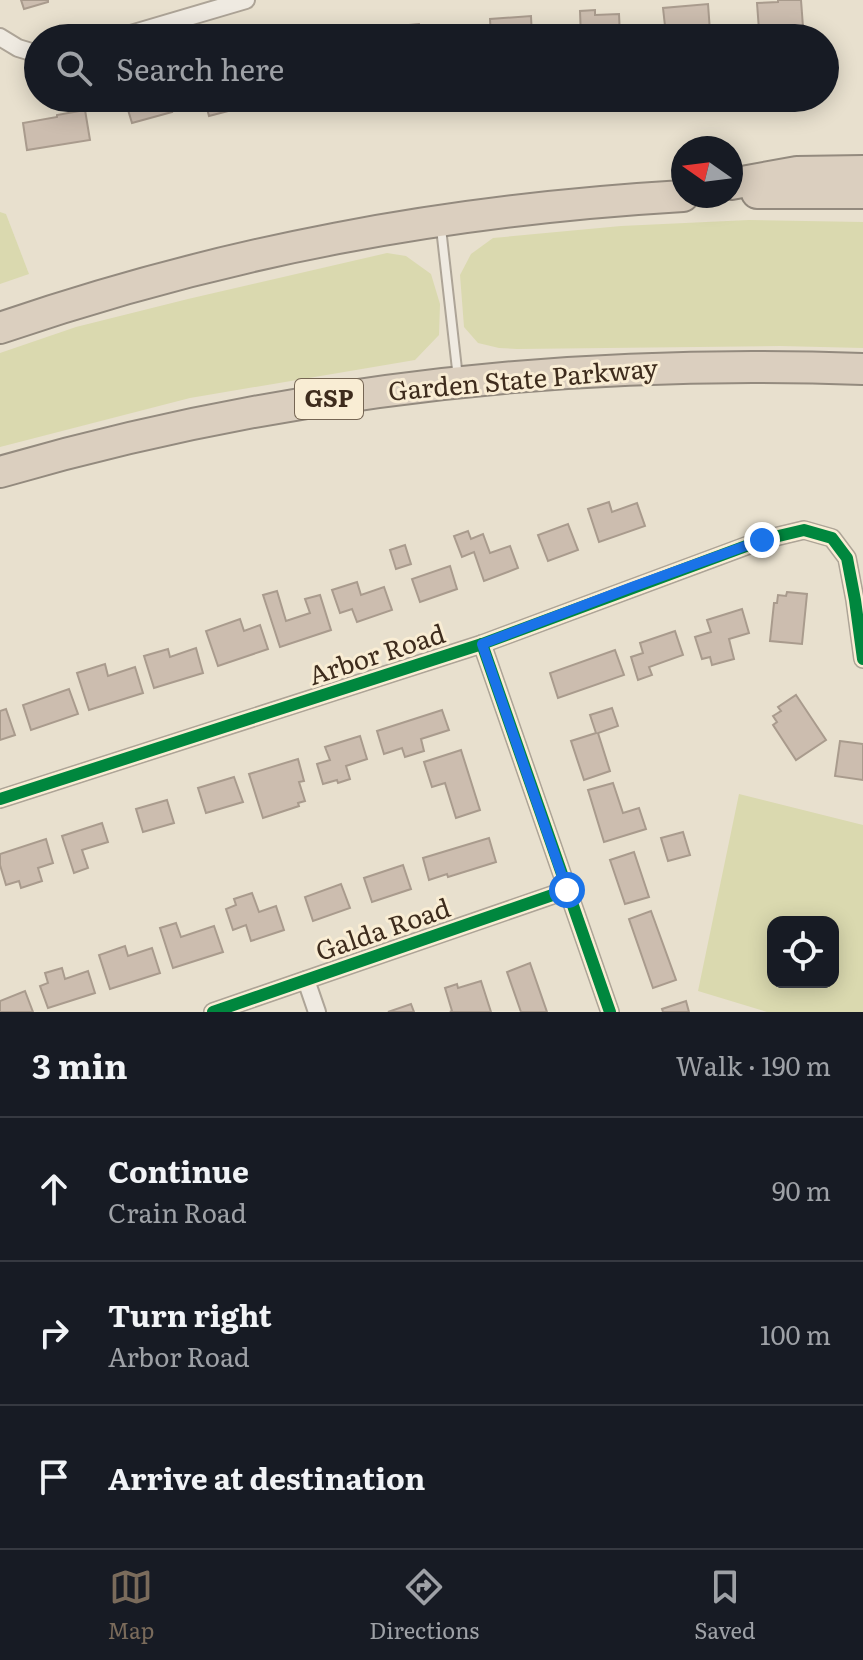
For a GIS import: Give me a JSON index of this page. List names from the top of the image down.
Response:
{
  "streets": {
    "highway": ["Garden State Parkway", "GSP"],
    "street": ["Arbor Road", "Galda Road"]
  },
  "north": "left",
  "page": {
    "search": "Search here",
    "heading": ["3 min", "Walk · 190 m"],
    "list": [
      ["Continue", "Crain Road", "90 m"],
      ["Turn right", "Arbor Road", "100 m"],
      "Arrive at destination"
    ],
    "nav": ["Map", "Directions", "Saved"]
  }
}
